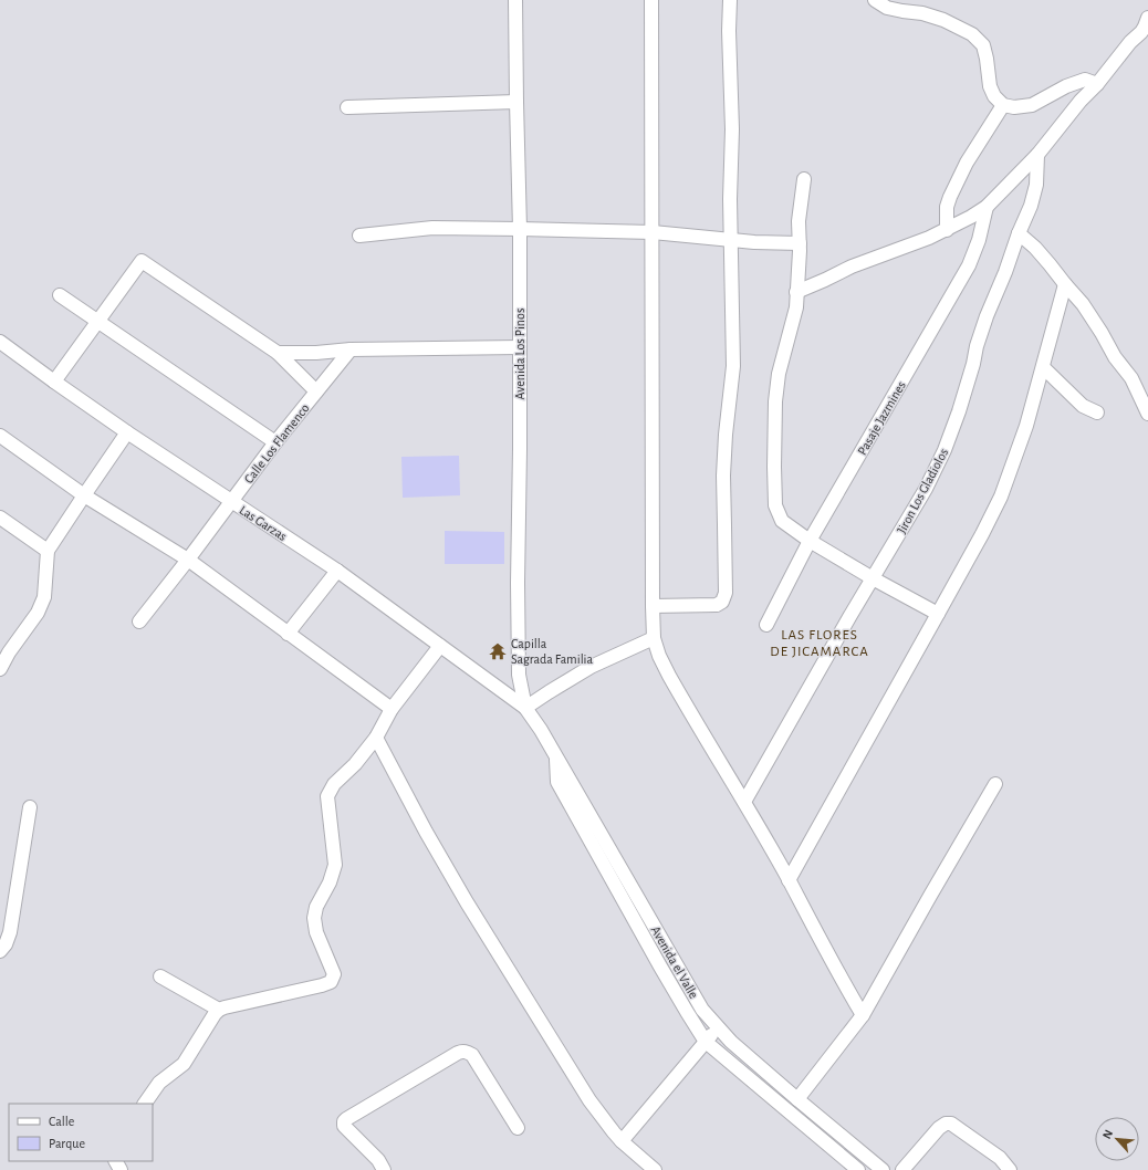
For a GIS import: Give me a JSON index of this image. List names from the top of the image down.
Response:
{
  "streets": {
    "street": [
      "Avenida Los Pinos",
      "Pasaje Jazmines",
      "Calle Los Flamenco",
      "Jiron Los Gladiolos",
      "Las Garzas",
      "Avenida el Valle"
    ]
  },
  "crossings": [
    ["Avenida Los Pinos", "Las Garzas"],
    ["Avenida Los Pinos", "Avenida el Valle"],
    ["Calle Los Flamenco", "Las Garzas"],
    ["Las Garzas", "Avenida el Valle"]
  ],
  "districts": ["LAS FLORES DE JICAMARCA"],
  "places": {
    "temple": ["Capilla Sagrada Familia"]
  },
  "legend": ["Calle", "Parque"],
  "north": "top left"
}
